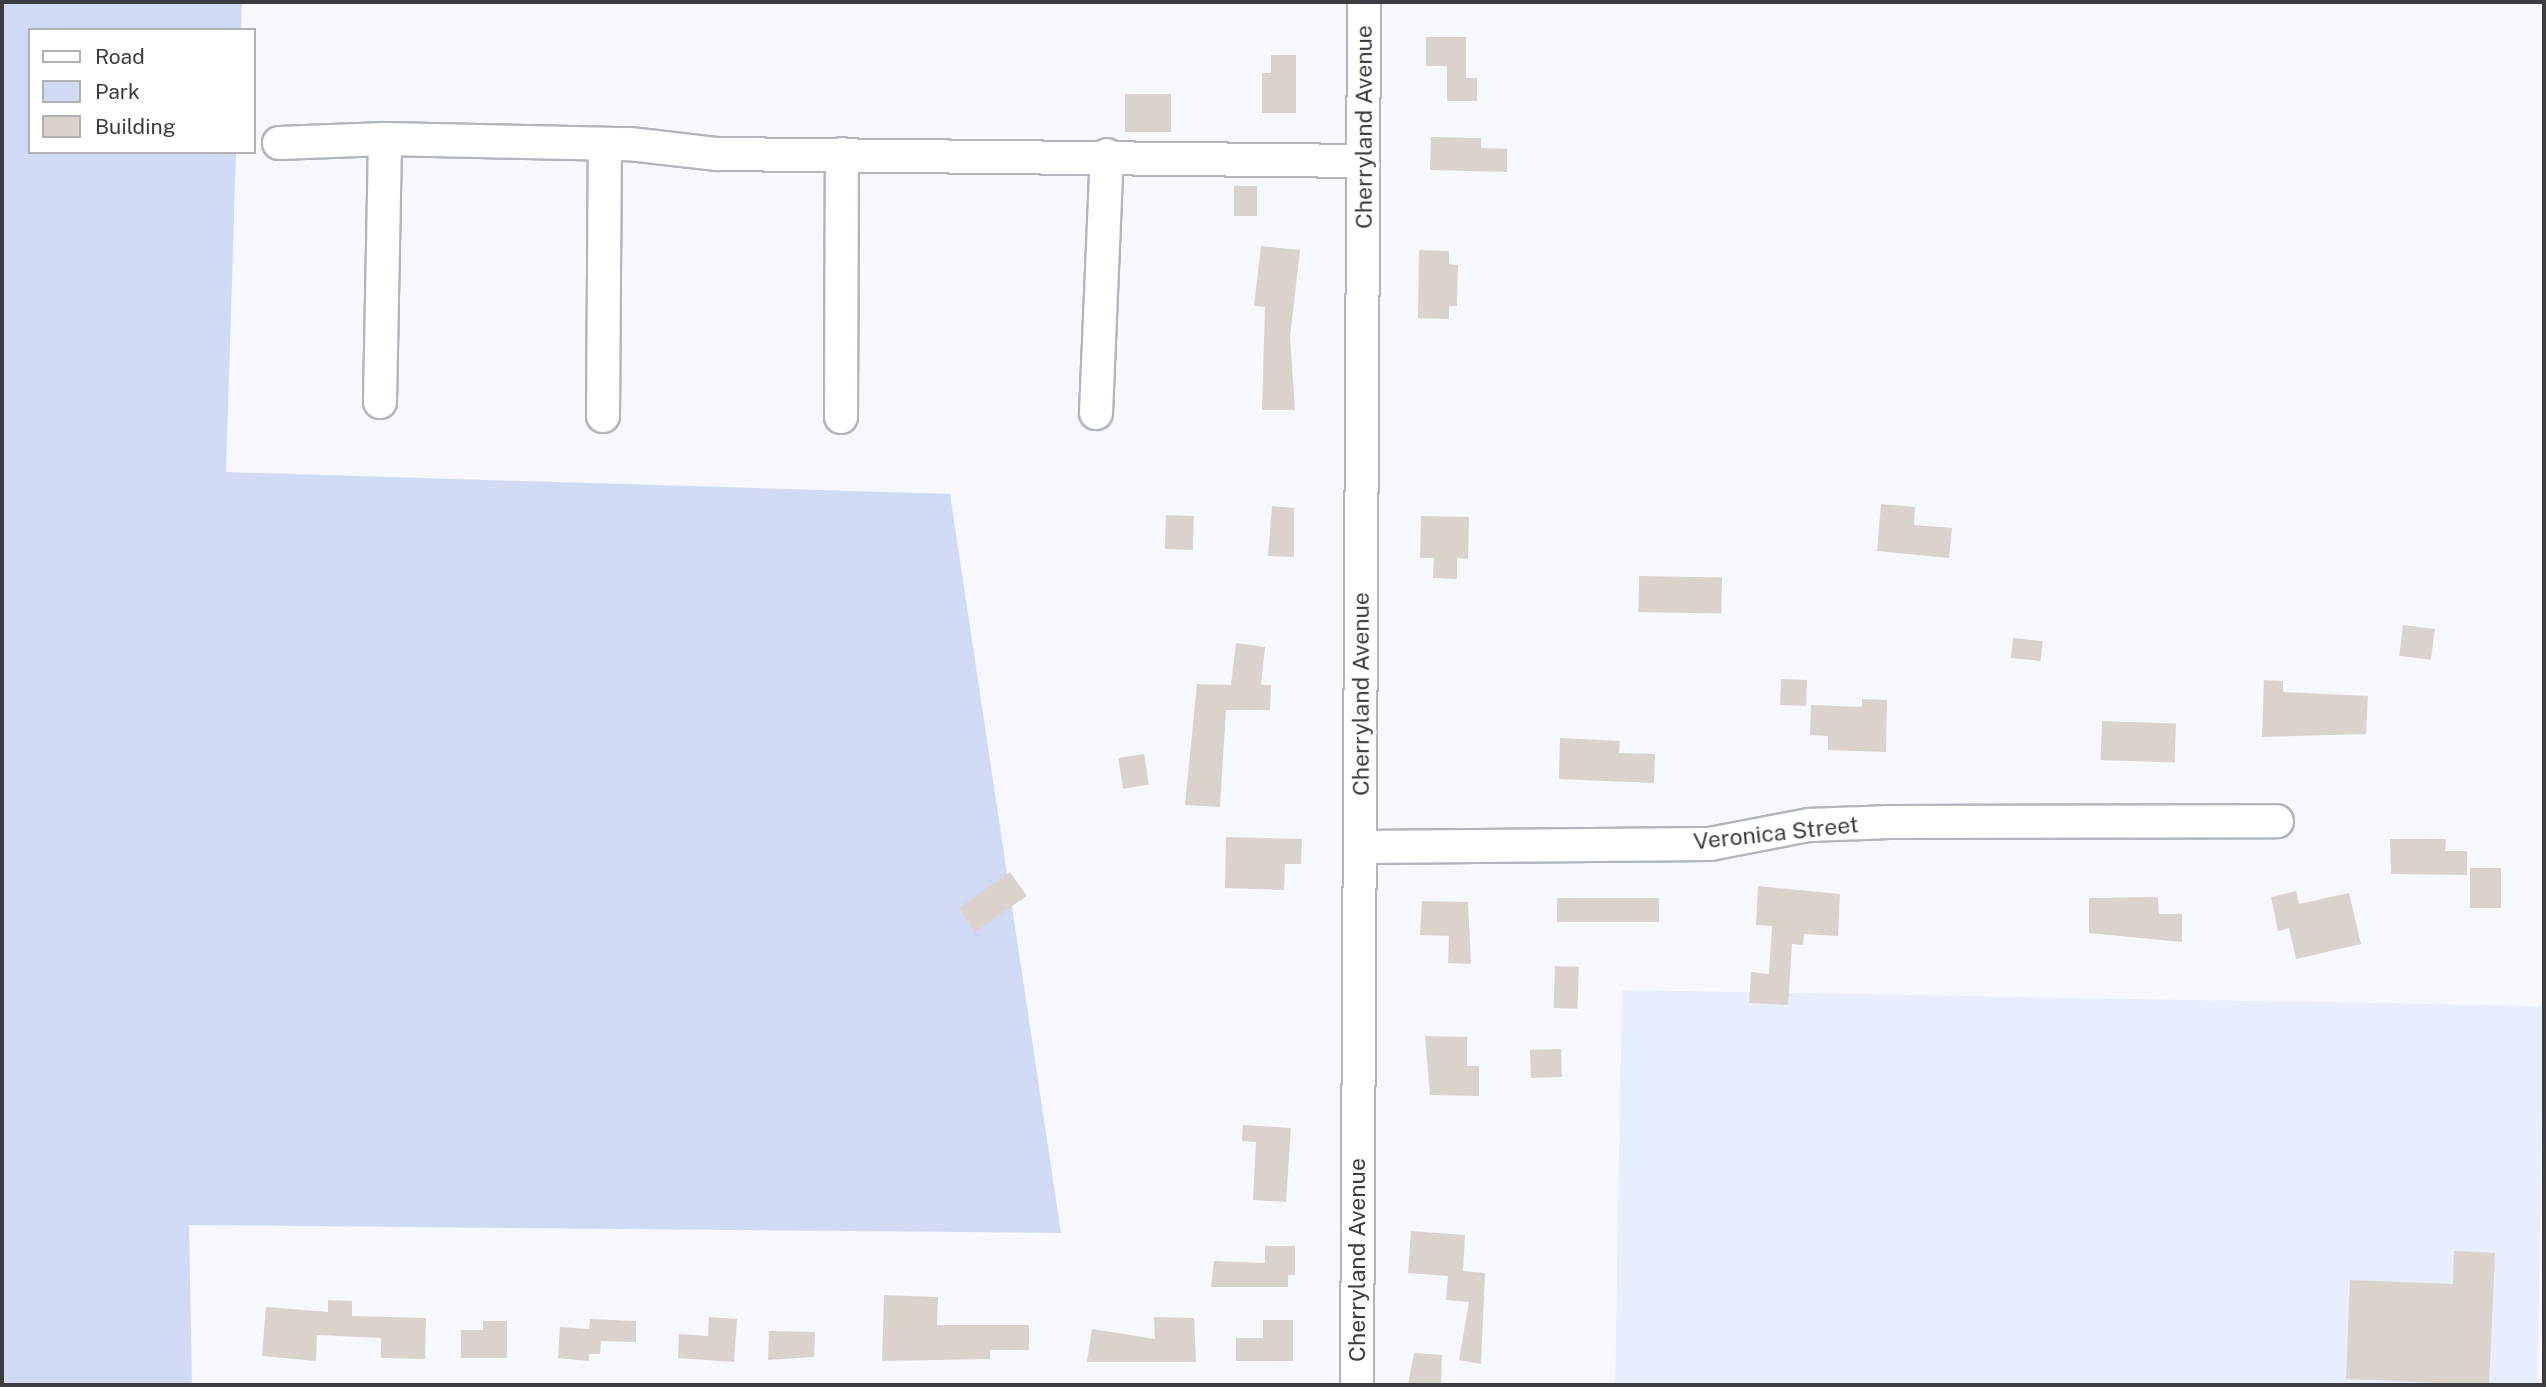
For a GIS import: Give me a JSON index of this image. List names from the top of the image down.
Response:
{
  "streets": {
    "street": ["Cherryland Avenue", "Veronica Street"]
  },
  "crossings": [
    ["Cherryland Avenue", "Veronica Street"]
  ],
  "legend": ["Road", "Park", "Building"]
}
